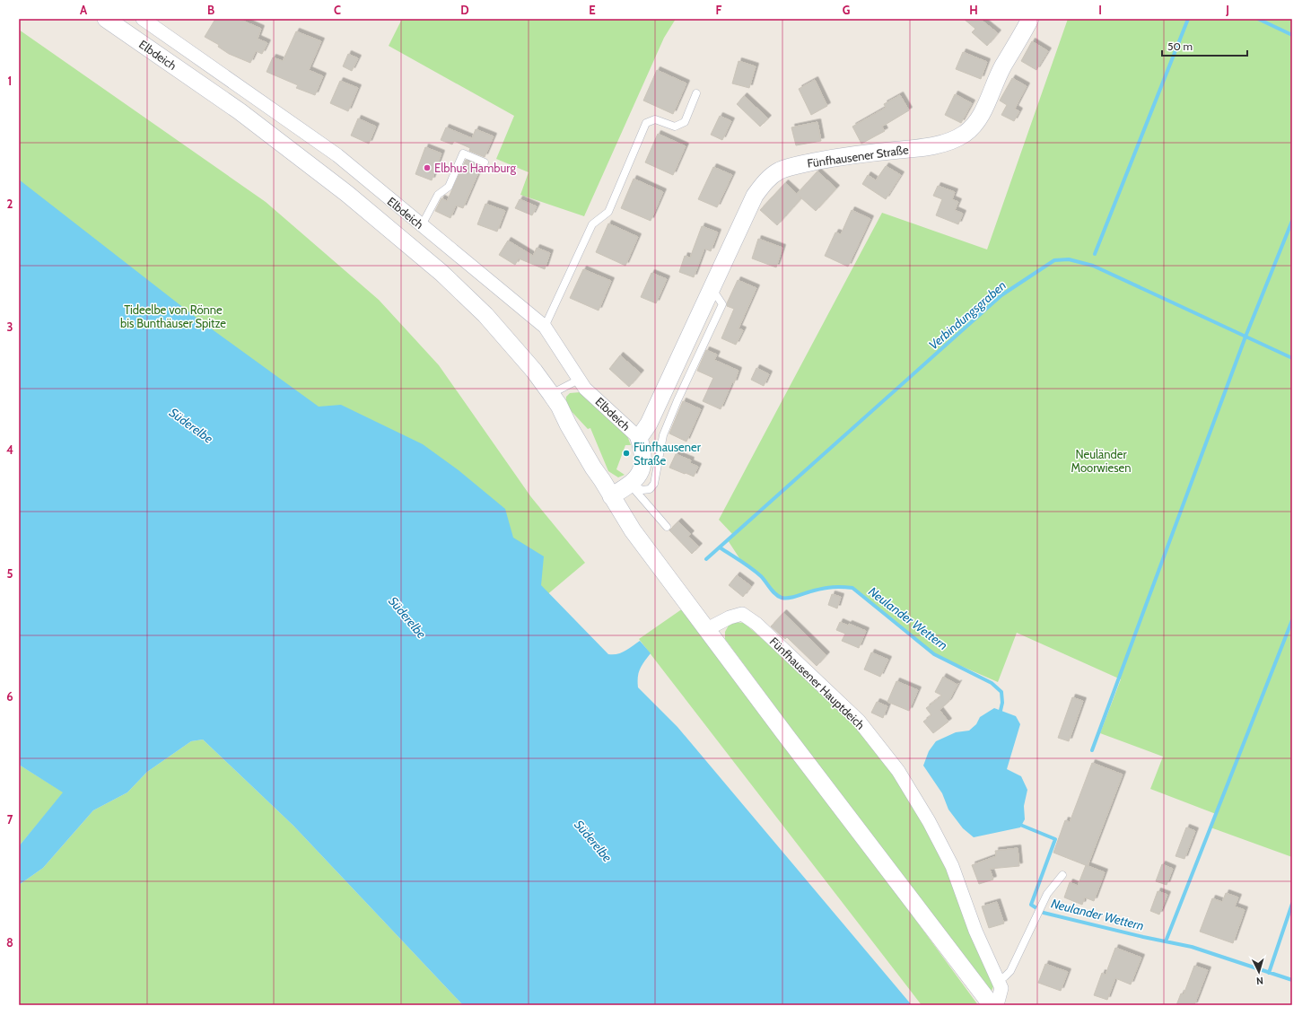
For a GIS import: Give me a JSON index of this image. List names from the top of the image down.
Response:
{
  "streets": {
    "street": ["Elbdeich", "Fünfhausener Straße", "Fünfhausener Hauptdeich"]
  },
  "crossings": [
    ["Elbdeich", "Fünfhausener Straße"],
    ["Elbdeich", "Fünfhausener Hauptdeich"]
  ],
  "water": ["Verbindungsgraben", "Süderelbe", "Neulander Wettern"],
  "parks": ["Tideelbe von Rönne bis Bunthäuser Spitze", "Neuländer Moorwiesen"],
  "places": ["Elbhus Hamburg", "Fünfhausener Straße"],
  "scale_bar": "50 m",
  "north": "bottom",
  "grid": {
    "columns": [
      "A",
      "B",
      "C",
      "D",
      "E",
      "F",
      "G",
      "H",
      "I",
      "J"
    ],
    "rows": [
      "1",
      "2",
      "3",
      "4",
      "5",
      "6",
      "7",
      "8"
    ]
  }
}
